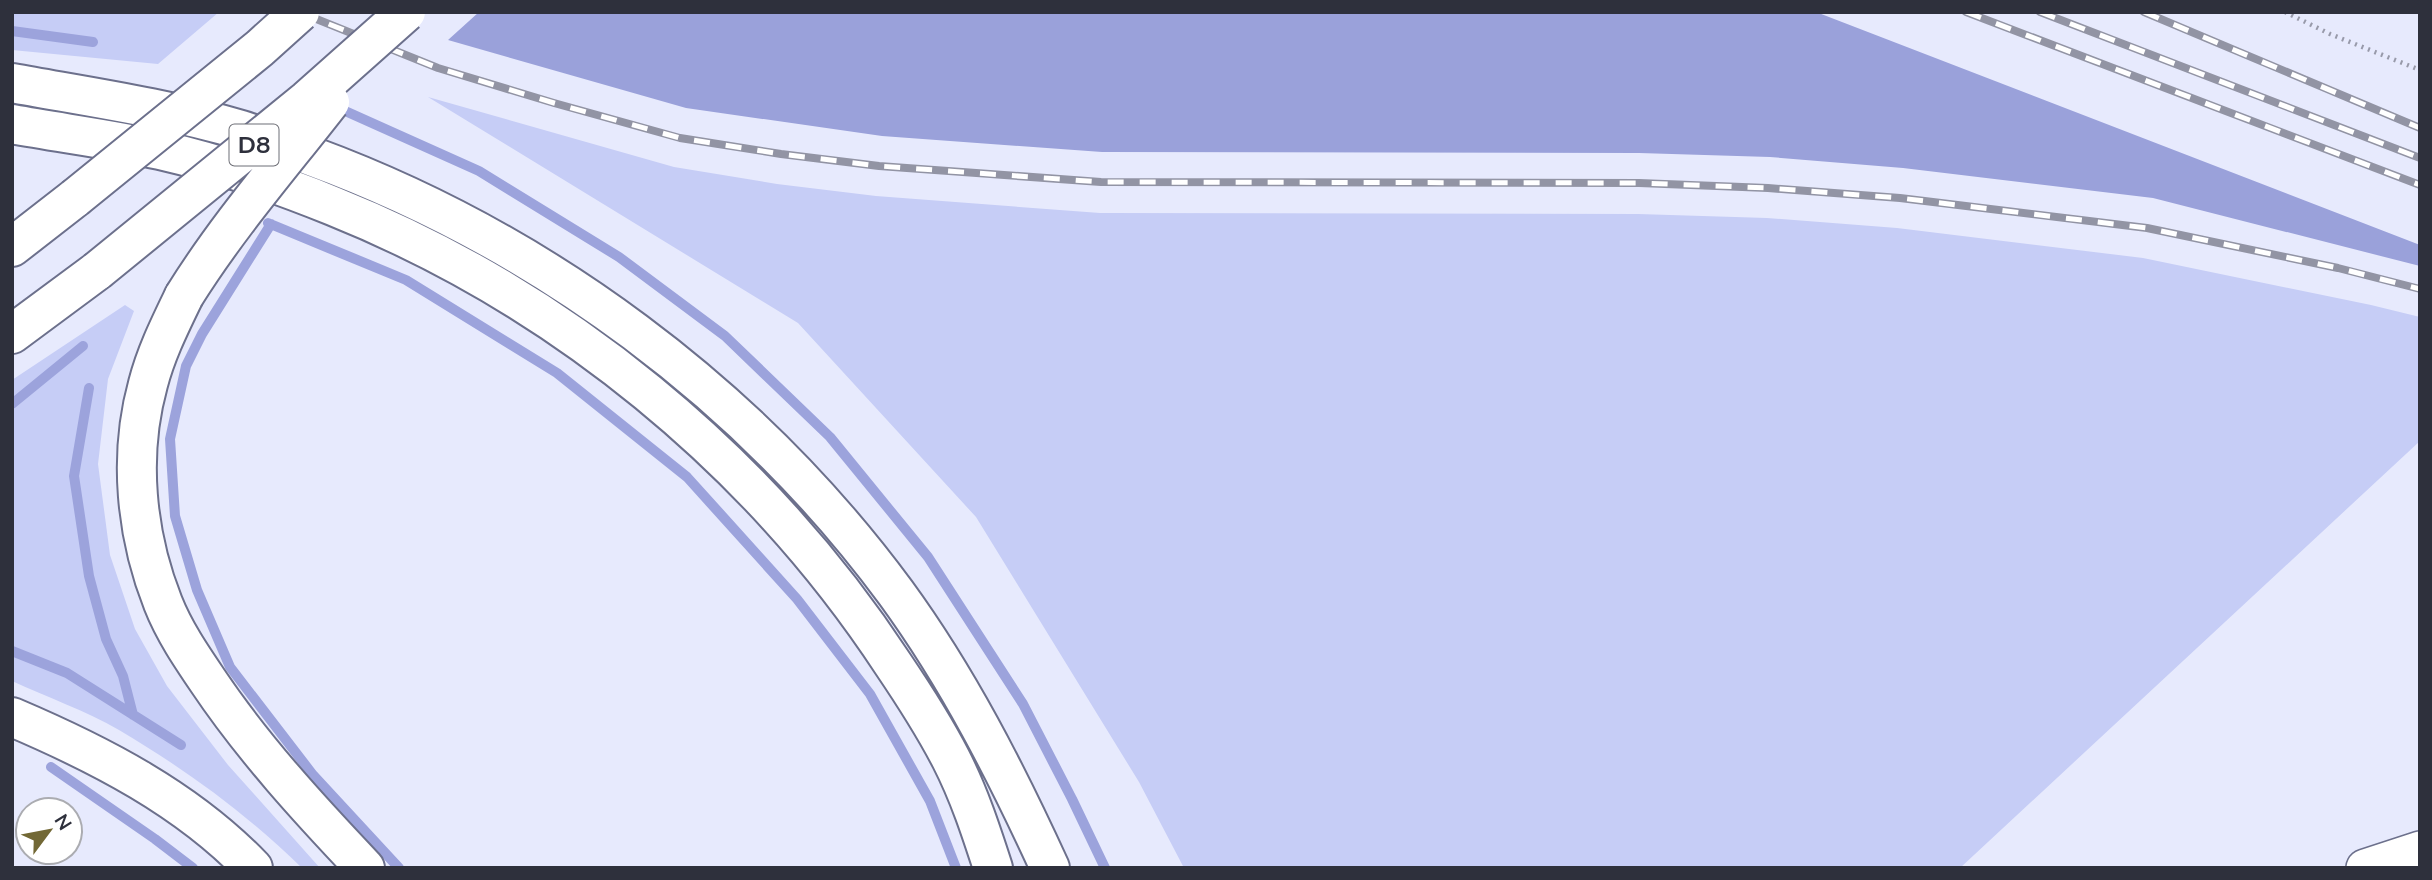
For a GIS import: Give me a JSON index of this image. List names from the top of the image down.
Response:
{
  "streets": {
    "main road": ["D8"]
  },
  "north": "top right"
}
